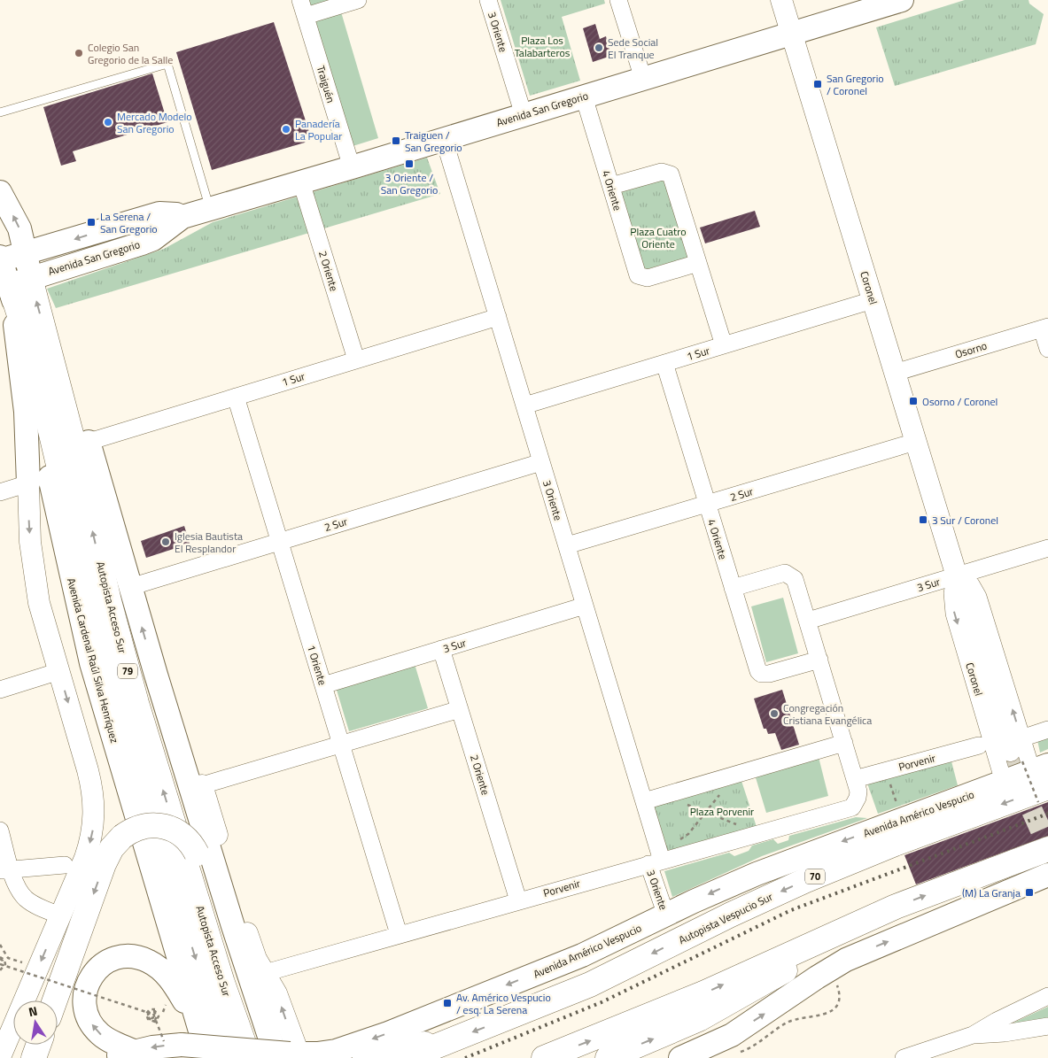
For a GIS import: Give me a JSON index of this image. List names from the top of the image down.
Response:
{
  "streets": {
    "highway": [
      "Autopista Acceso Sur",
      "79",
      "70",
      "Autopista Vespucio Sur"
    ],
    "main road": ["Avenida San Gregorio", "Avenida Cardenal Raúl Silva Henríquez", "Avenida Américo Vespucio"],
    "street": [
      "3 Oriente",
      "Traiguén",
      "4 Oriente",
      "2 Oriente",
      "Coronel",
      "Osorno",
      "1 Sur",
      "2 Sur",
      "3 Sur",
      "1 Oriente",
      "Porvenir"
    ]
  },
  "crossings": [
    ["3 Oriente", "Avenida San Gregorio"],
    ["3 Oriente", "1 Sur"],
    ["3 Oriente", "2 Sur"],
    ["3 Oriente", "3 Sur"],
    ["3 Oriente", "Porvenir"],
    ["3 Oriente", "Avenida Américo Vespucio"],
    ["Traiguén", "Avenida San Gregorio"],
    ["Avenida San Gregorio", "4 Oriente"],
    ["Avenida San Gregorio", "2 Oriente"],
    ["Avenida San Gregorio", "Coronel"],
    ["Avenida San Gregorio", "Autopista Acceso Sur"],
    ["Avenida San Gregorio", "Avenida Cardenal Raúl Silva Henríquez"],
    ["4 Oriente", "1 Sur"],
    ["4 Oriente", "2 Sur"],
    ["2 Oriente", "1 Sur"],
    ["2 Oriente", "3 Sur"],
    ["2 Oriente", "Porvenir"],
    ["Coronel", "Osorno"],
    ["Coronel", "1 Sur"],
    ["Coronel", "2 Sur"],
    ["Coronel", "3 Sur"],
    ["Coronel", "Avenida Américo Vespucio"],
    ["Coronel", "Autopista Vespucio Sur"],
    ["1 Sur", "1 Oriente"],
    ["2 Sur", "1 Oriente"],
    ["3 Sur", "1 Oriente"],
    ["Autopista Acceso Sur", "Avenida Cardenal Raúl Silva Henríquez"],
    ["1 Oriente", "Porvenir"],
    ["Avenida Américo Vespucio", "Autopista Vespucio Sur"]
  ],
  "parks": ["Plaza Los Talabarteros", "Plaza Cuatro Oriente", "Plaza Porvenir"],
  "places": {
    "other": [
      "Sede Social El Tranque",
      "Colegio San Gregorio de la Salle",
      "Mercado Modelo San Gregorio",
      "Panadería La Popular",
      "Iglesia Bautista El Resplandor",
      "Congregación Cristiana Evangélica"
    ],
    "transit": [
      "San Gregorio / Coronel",
      "Traiguen / San Gregorio",
      "3 Oriente / San Gregorio",
      "La Serena / San Gregorio",
      "Osorno / Coronel",
      "3 Sur / Coronel",
      "(M) La Granja",
      "Av. Américo Vespucio / esq. La Serena"
    ]
  },
  "north": "top"
}
